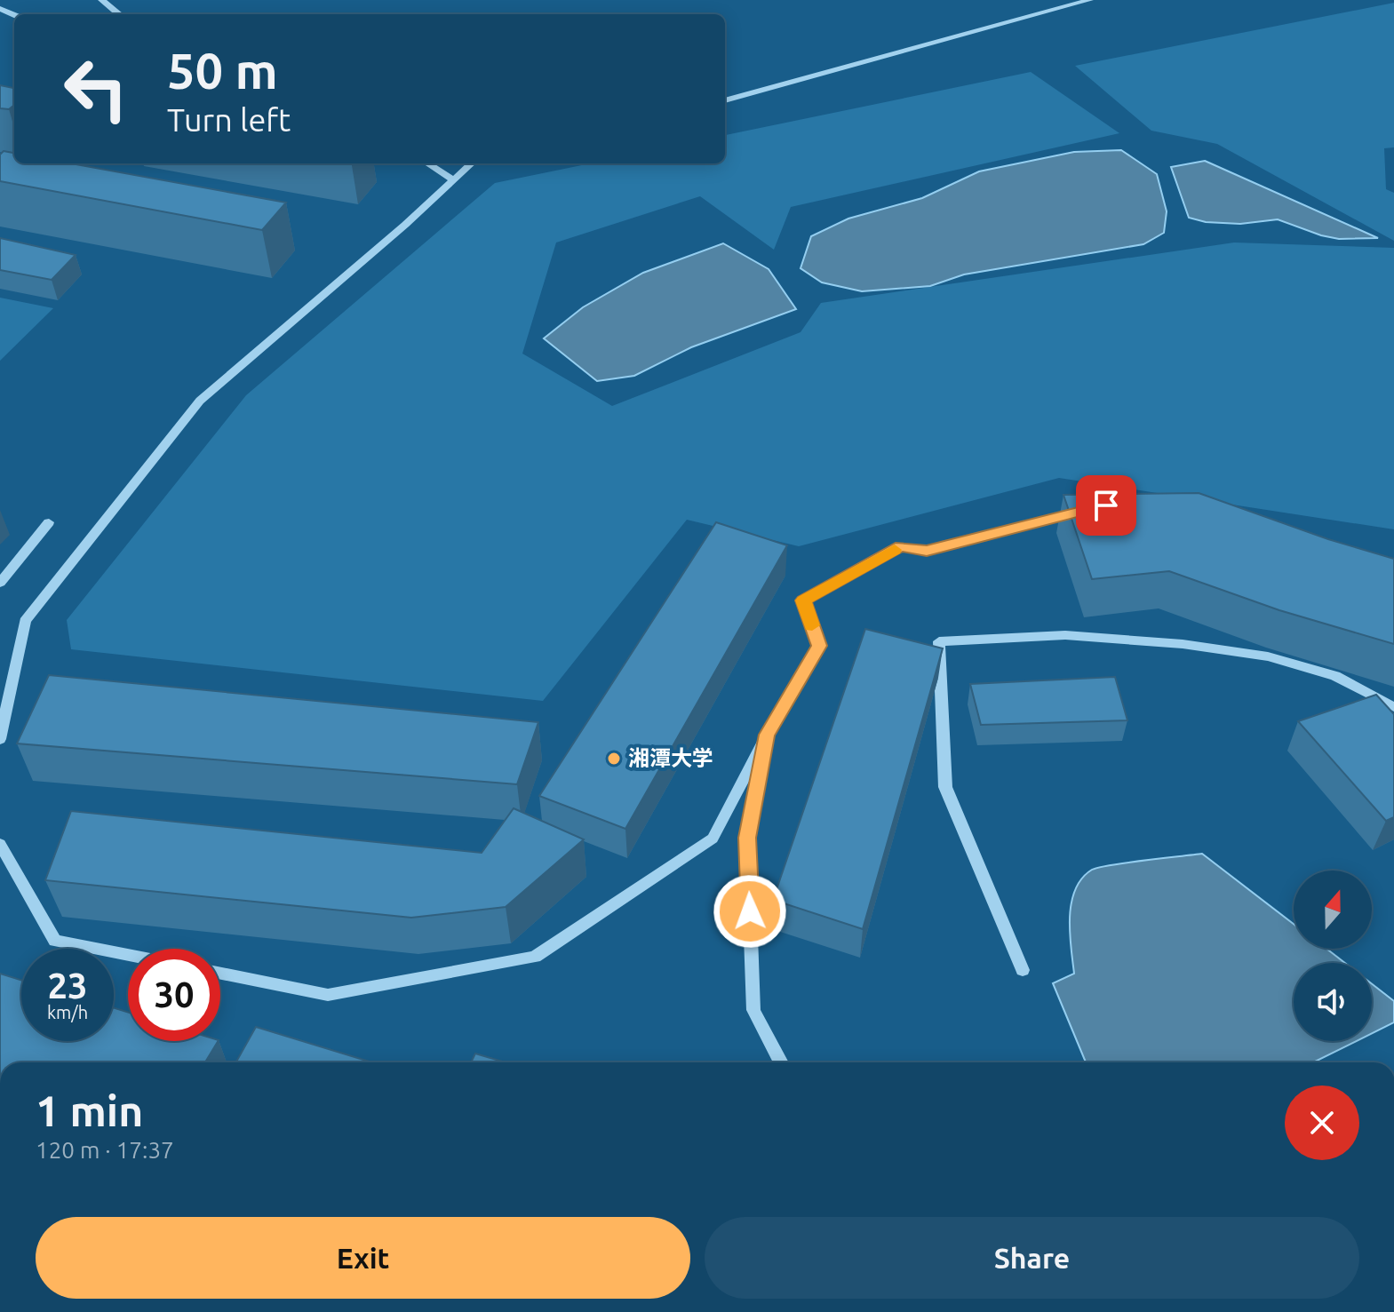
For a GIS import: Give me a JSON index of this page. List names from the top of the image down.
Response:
{
  "places": ["湘潭大学"],
  "north": "top",
  "page": {
    "turn": ["50 m", "Turn left"],
    "speed": "23 km/h",
    "limit": "30",
    "heading": ["1 min", "120 m · 17:37"],
    "buttons": ["Exit", "Share"]
  }
}
